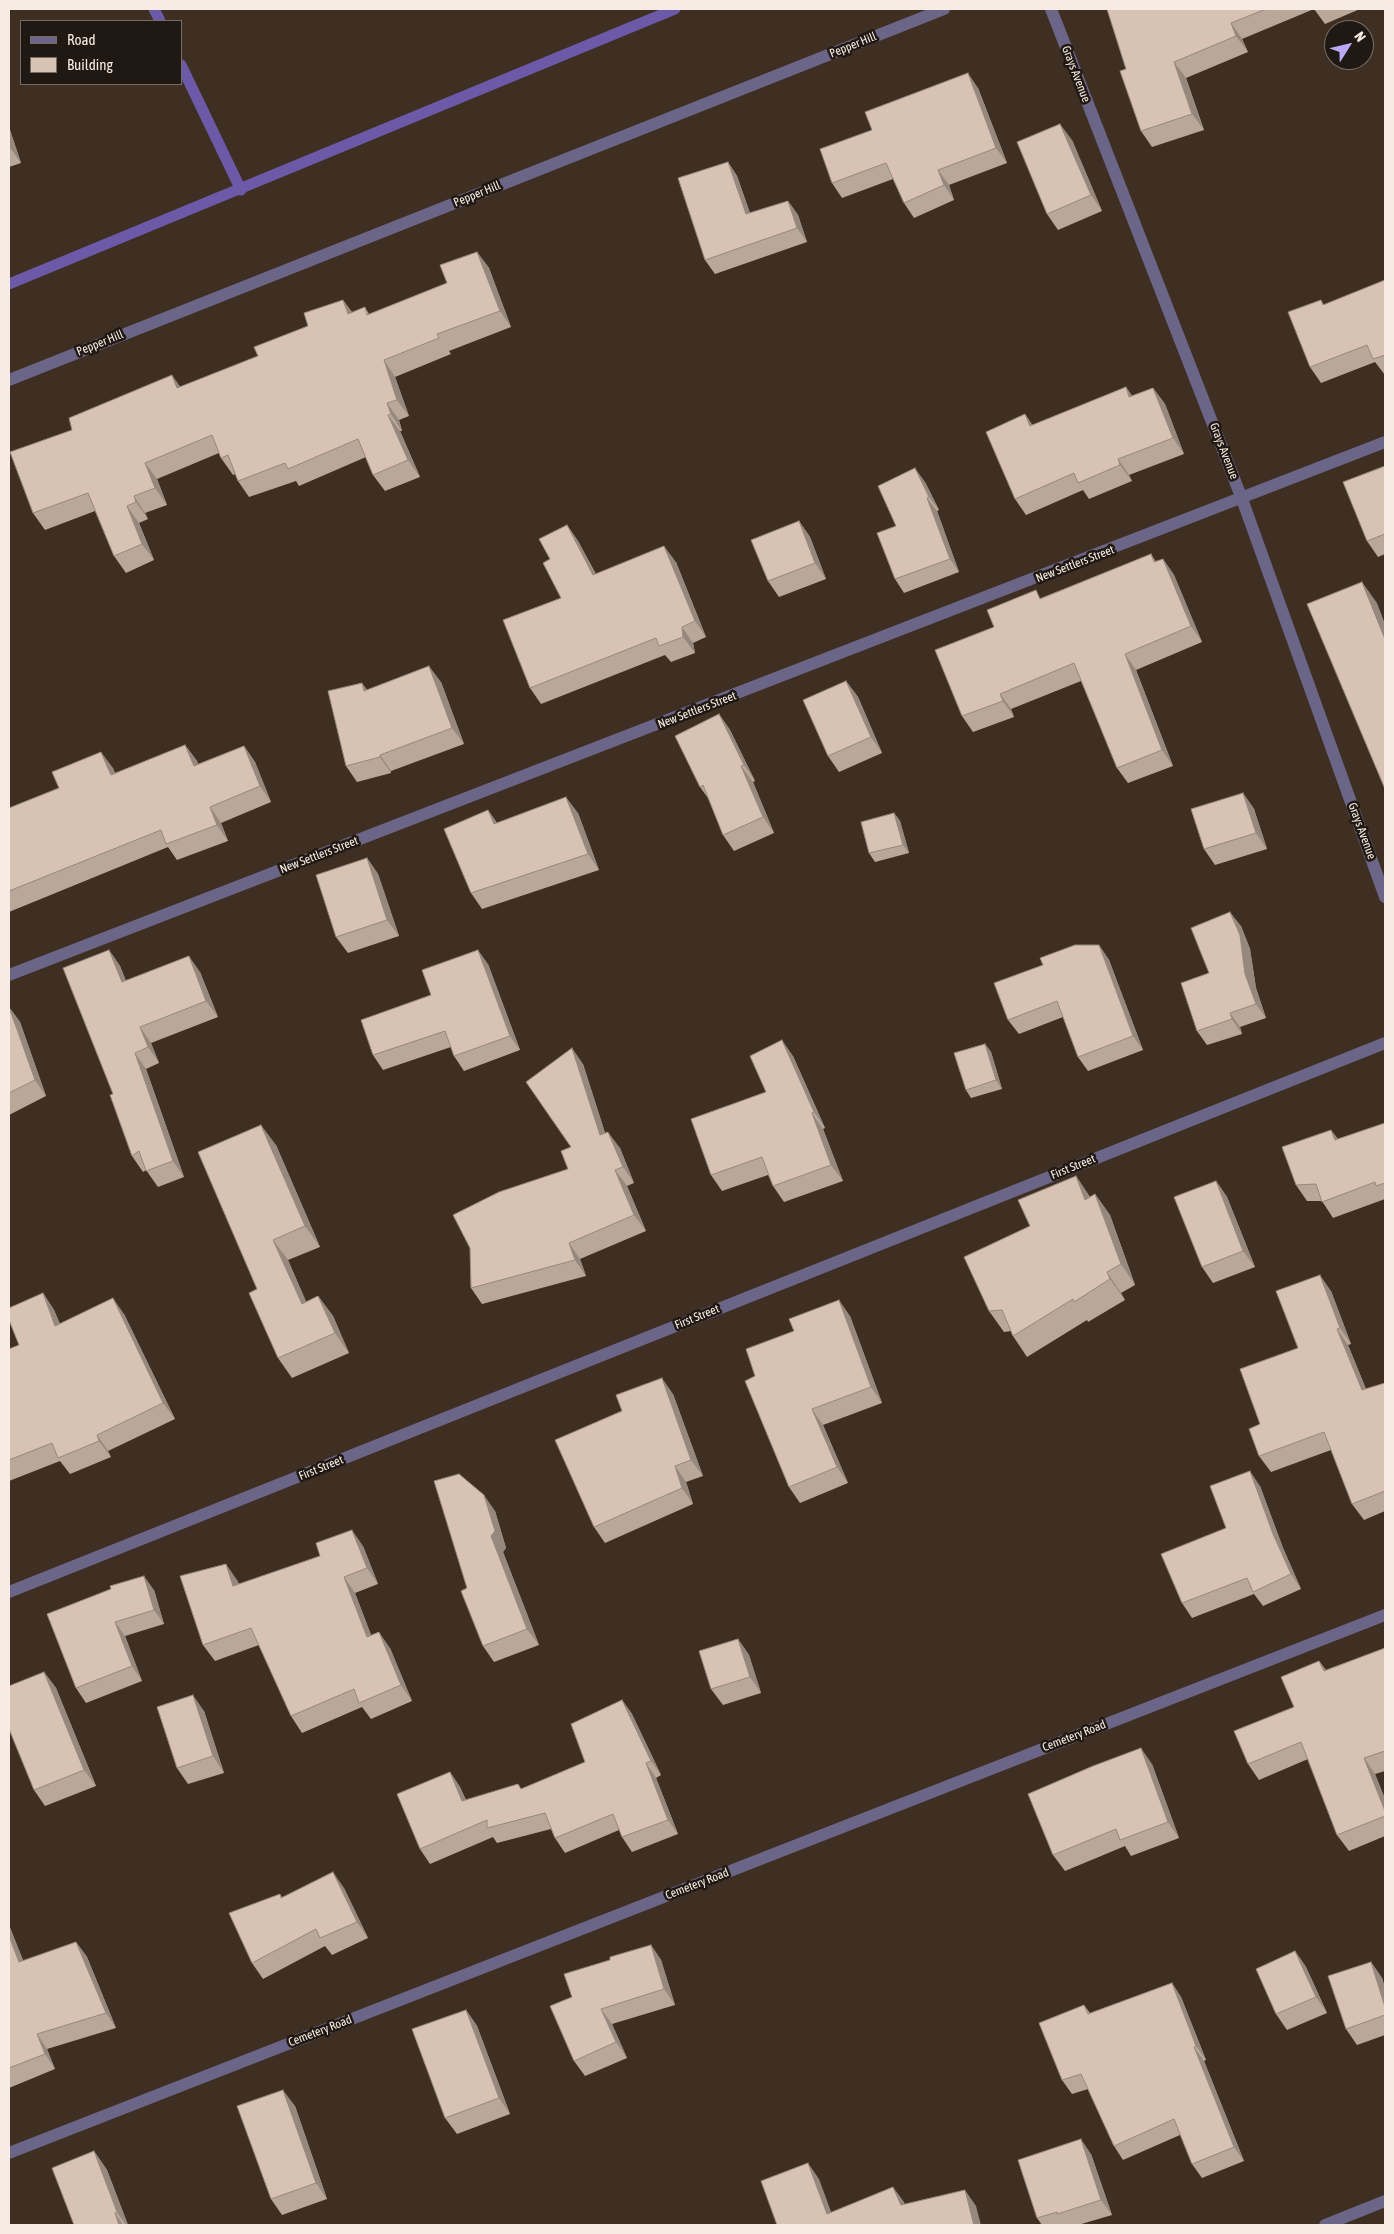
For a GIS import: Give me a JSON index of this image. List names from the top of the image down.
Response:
{
  "streets": {
    "street": [
      "Pepper Hill",
      "Grays Avenue",
      "New Settlers Street",
      "First Street",
      "Cemetery Road"
    ]
  },
  "crossings": [
    ["Grays Avenue", "New Settlers Street"]
  ],
  "legend": ["Road", "Building"],
  "north": "top right"
}
